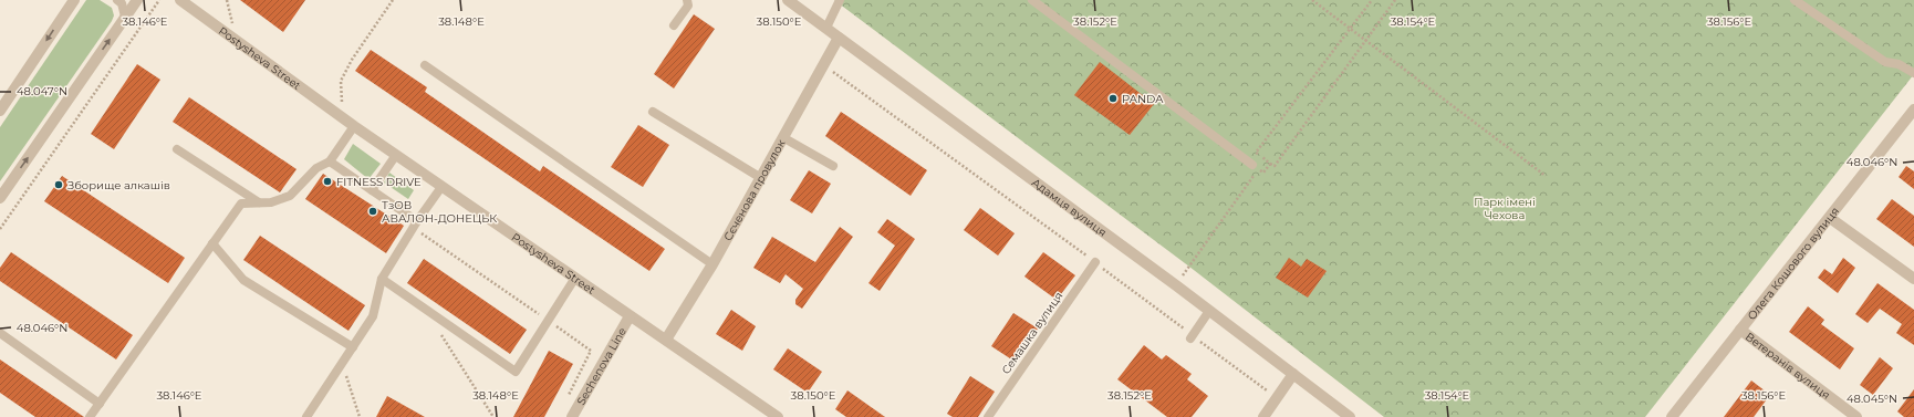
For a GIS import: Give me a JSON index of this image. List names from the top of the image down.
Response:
{
  "streets": {
    "street": [
      "Postysheva Street",
      "Сєченова провулок",
      "Адамця вулиця",
      "Олега Кошового вулиця",
      "Ветеранів вулиця",
      "Sechenova Line"
    ],
    "lane": ["Семашка вулиця"]
  },
  "crossings": [
    ["Postysheva Street", "Сєченова провулок"],
    ["Postysheva Street", "Sechenova Line"],
    ["Сєченова провулок", "Адамця вулиця"],
    ["Олега Кошового вулиця", "Ветеранів вулиця"]
  ],
  "parks": ["Парк імені Чехова"],
  "places": [
    "PANDA",
    "FITNESS DRIVE",
    "Зборище алкашів",
    "ТзОВ АВАЛОН-ДОНЕЦЬК"
  ],
  "coordinates": [
    "38.152°E",
    "38.146°E",
    "38.148°E",
    "38.150°E",
    "38.154°E",
    "38.156°E",
    "48.047°N",
    "48.046°N",
    "48.045°N"
  ]
}
